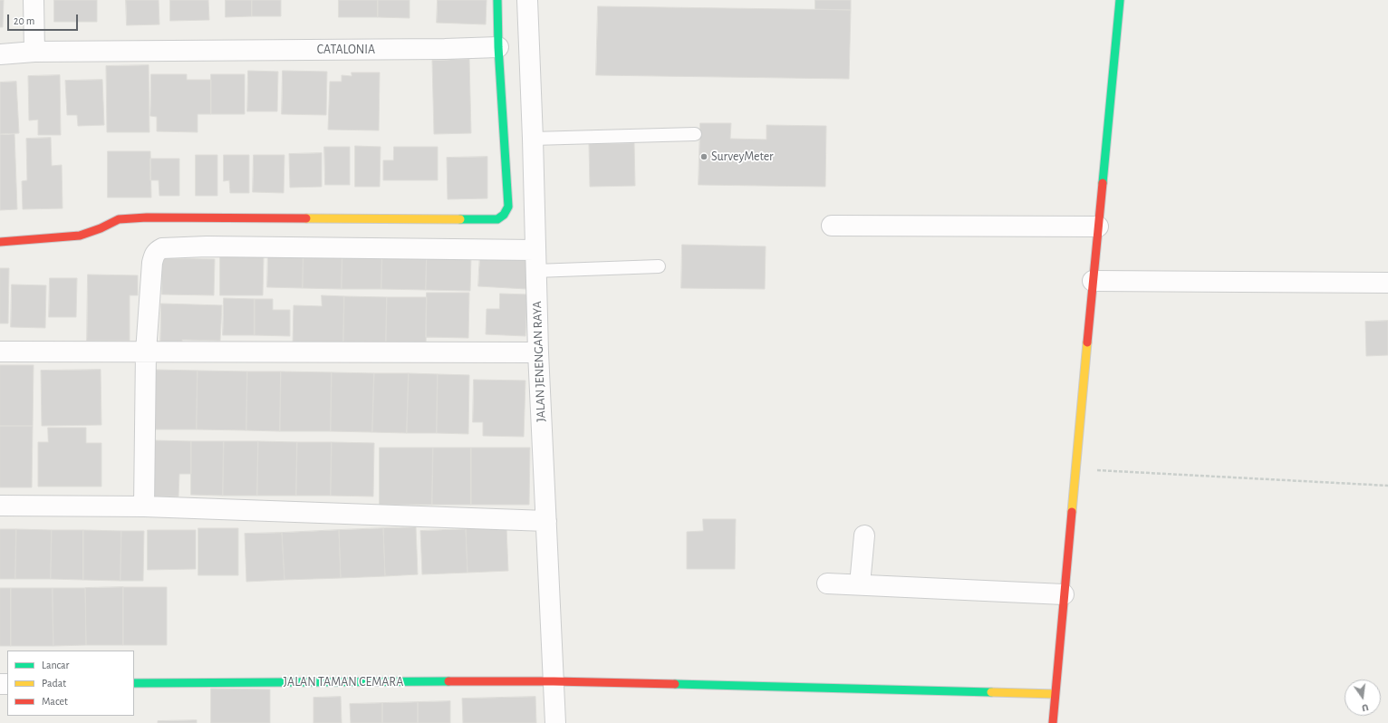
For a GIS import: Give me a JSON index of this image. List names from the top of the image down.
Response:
{
  "streets": {
    "street": ["CATALONIA", "JALAN JENENGAN RAYA", "JALAN TAMAN CEMARA"]
  },
  "crossings": [
    ["JALAN JENENGAN RAYA", "JALAN TAMAN CEMARA"]
  ],
  "places": ["SurveyMeter"],
  "legend": ["Lancar", "Padat", "Macet"],
  "scale_bar": "20 m",
  "north": "bottom"
}
